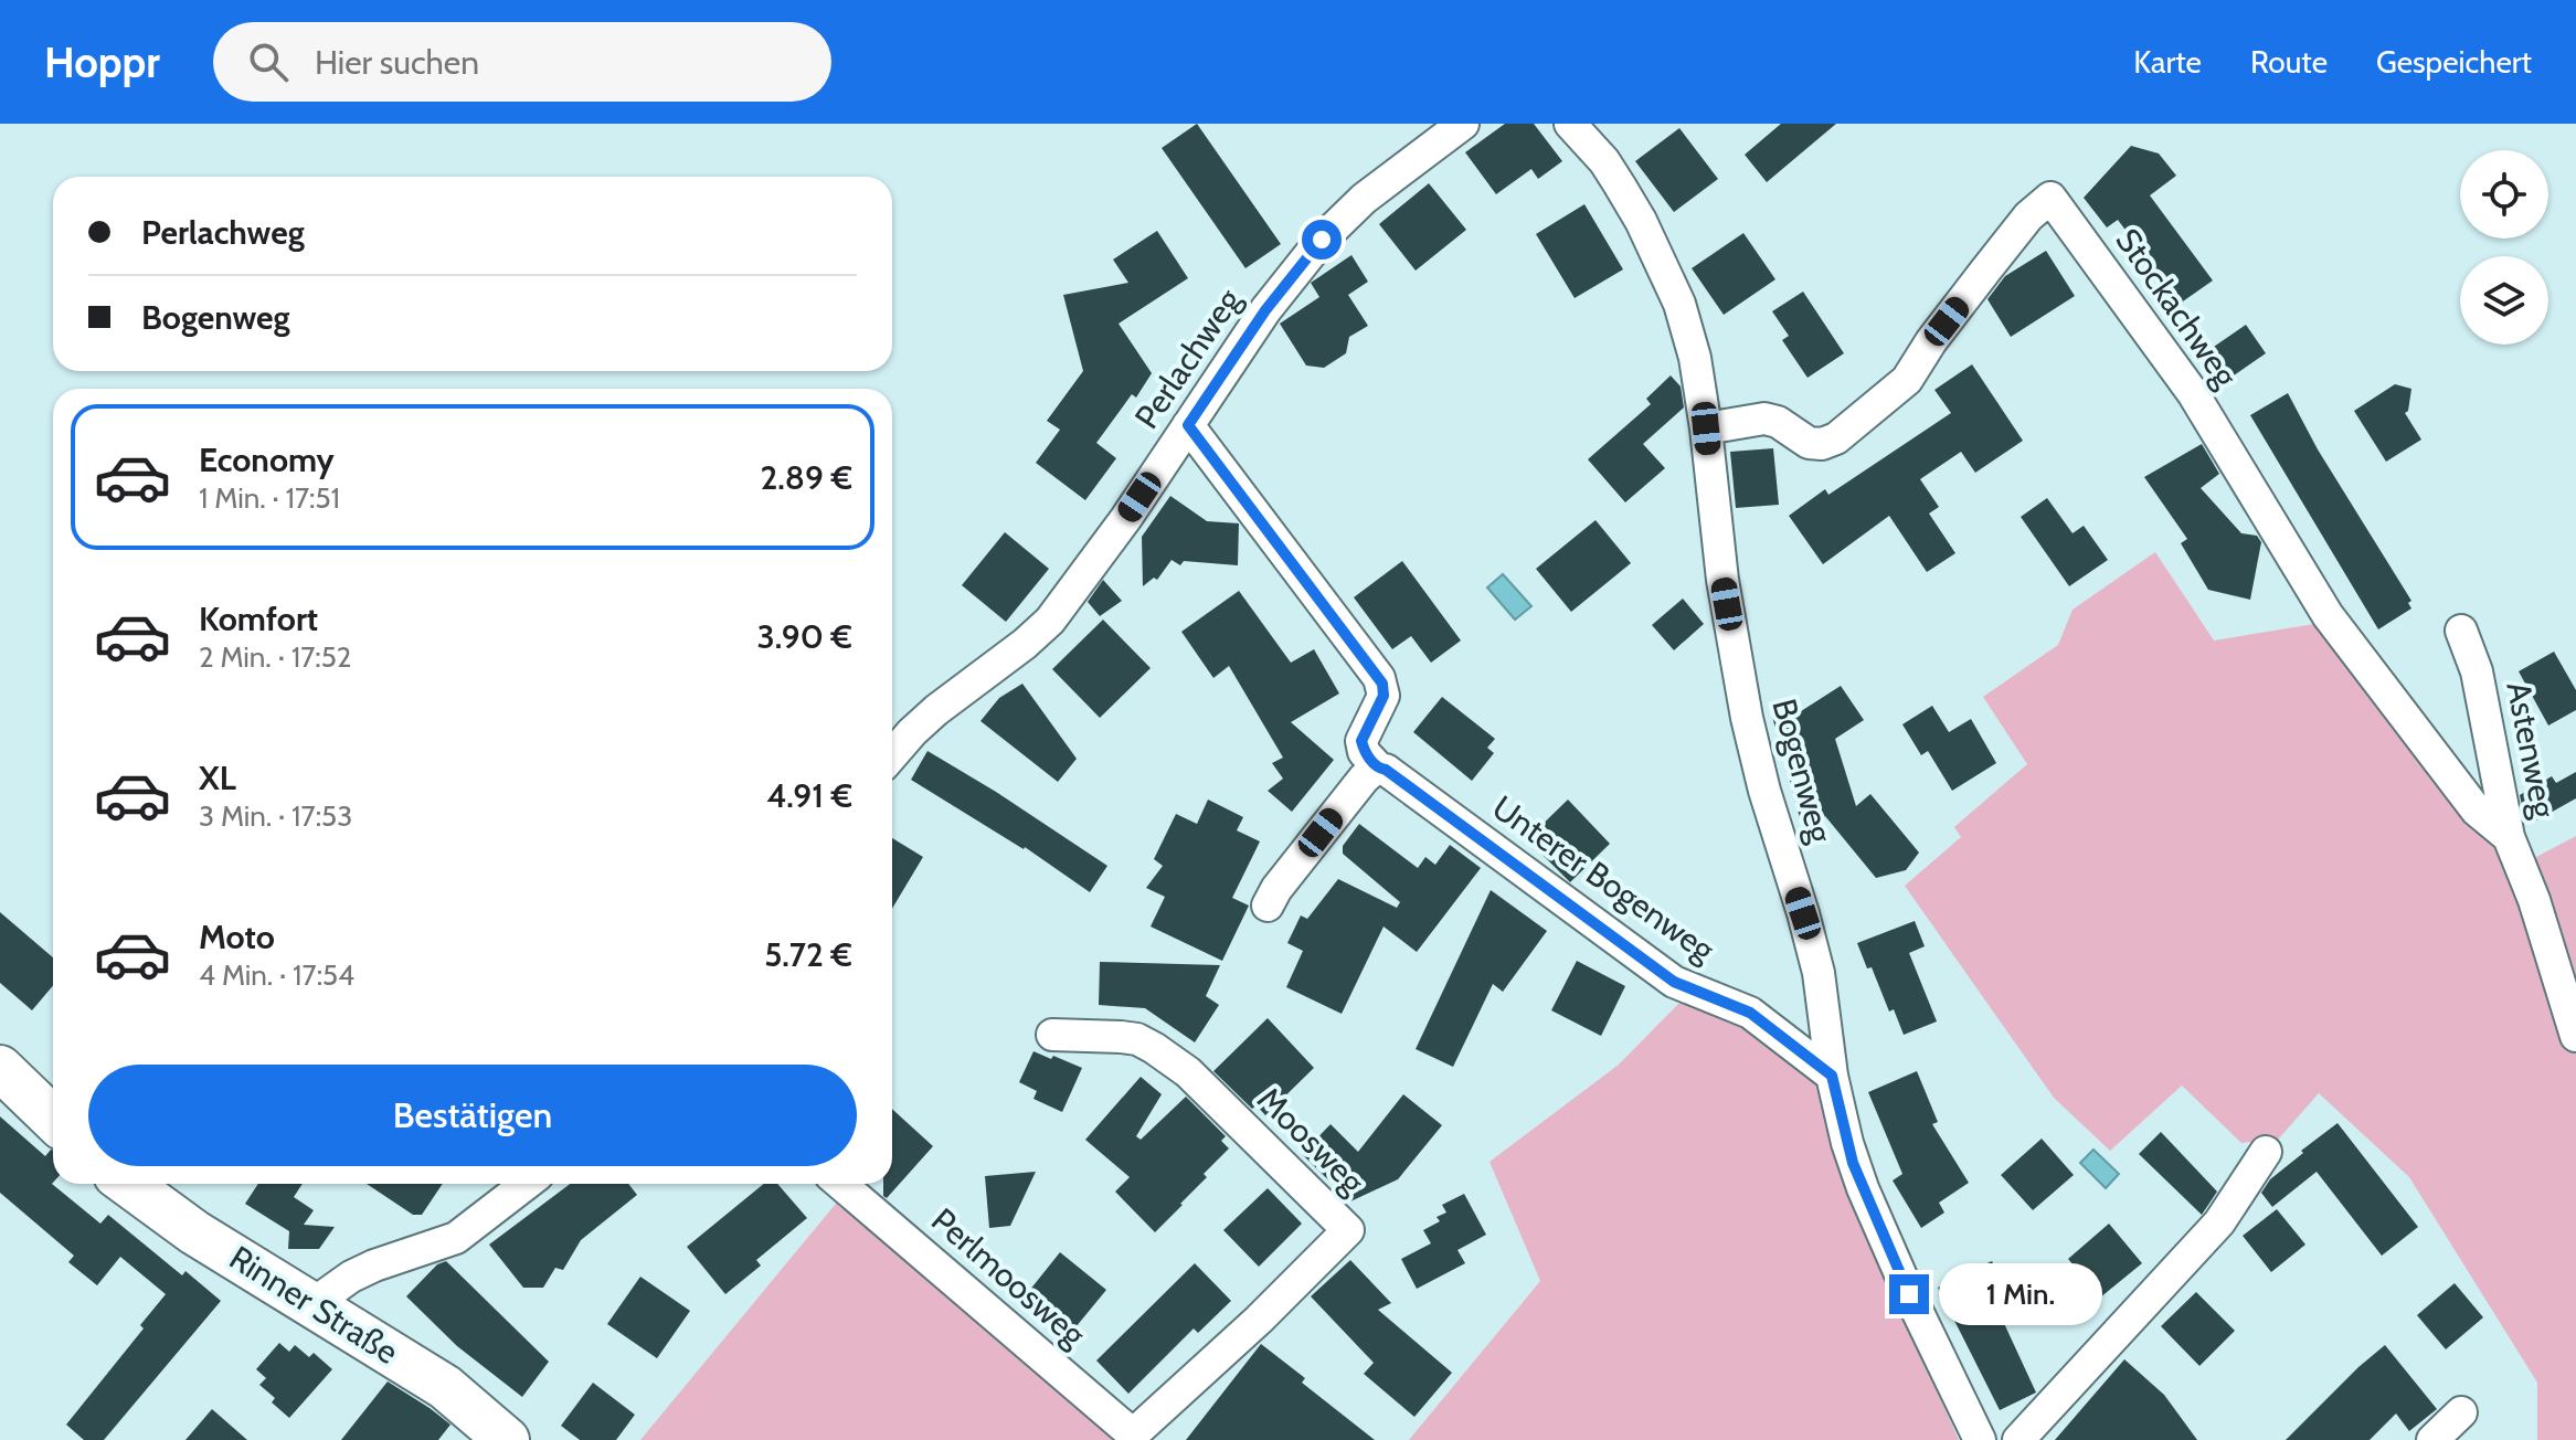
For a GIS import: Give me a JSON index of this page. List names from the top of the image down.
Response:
{
  "streets": {
    "main road": ["Rinner Straße"],
    "street": [
      "Stockachweg",
      "Perlachweg",
      "Astenweg",
      "Bogenweg",
      "Unterer Bogenweg",
      "Moosweg",
      "Perlmoosweg"
    ]
  },
  "crossings": [
    ["Stockachweg", "Astenweg"],
    ["Stockachweg", "Bogenweg"],
    ["Bogenweg", "Unterer Bogenweg"],
    ["Moosweg", "Perlmoosweg"]
  ],
  "page": {
    "header": "Hoppr",
    "search": "Hier suchen",
    "nav": ["Karte", "Route", "Gespeichert"],
    "banner": ["Perlachweg", "Bogenweg"],
    "list": [
      {
        "name": "Economy",
        "note": "1 Min. · 17:51",
        "value": "2.89 €"
      },
      {
        "name": "Komfort",
        "note": "2 Min. · 17:52",
        "value": "3.90 €"
      },
      {
        "name": "XL",
        "note": "3 Min. · 17:53",
        "value": "4.91 €"
      },
      {
        "name": "Moto",
        "note": "4 Min. · 17:54",
        "value": "5.72 €"
      }
    ],
    "buttons": "Bestätigen",
    "bubble": "1 Min."
  }
}
